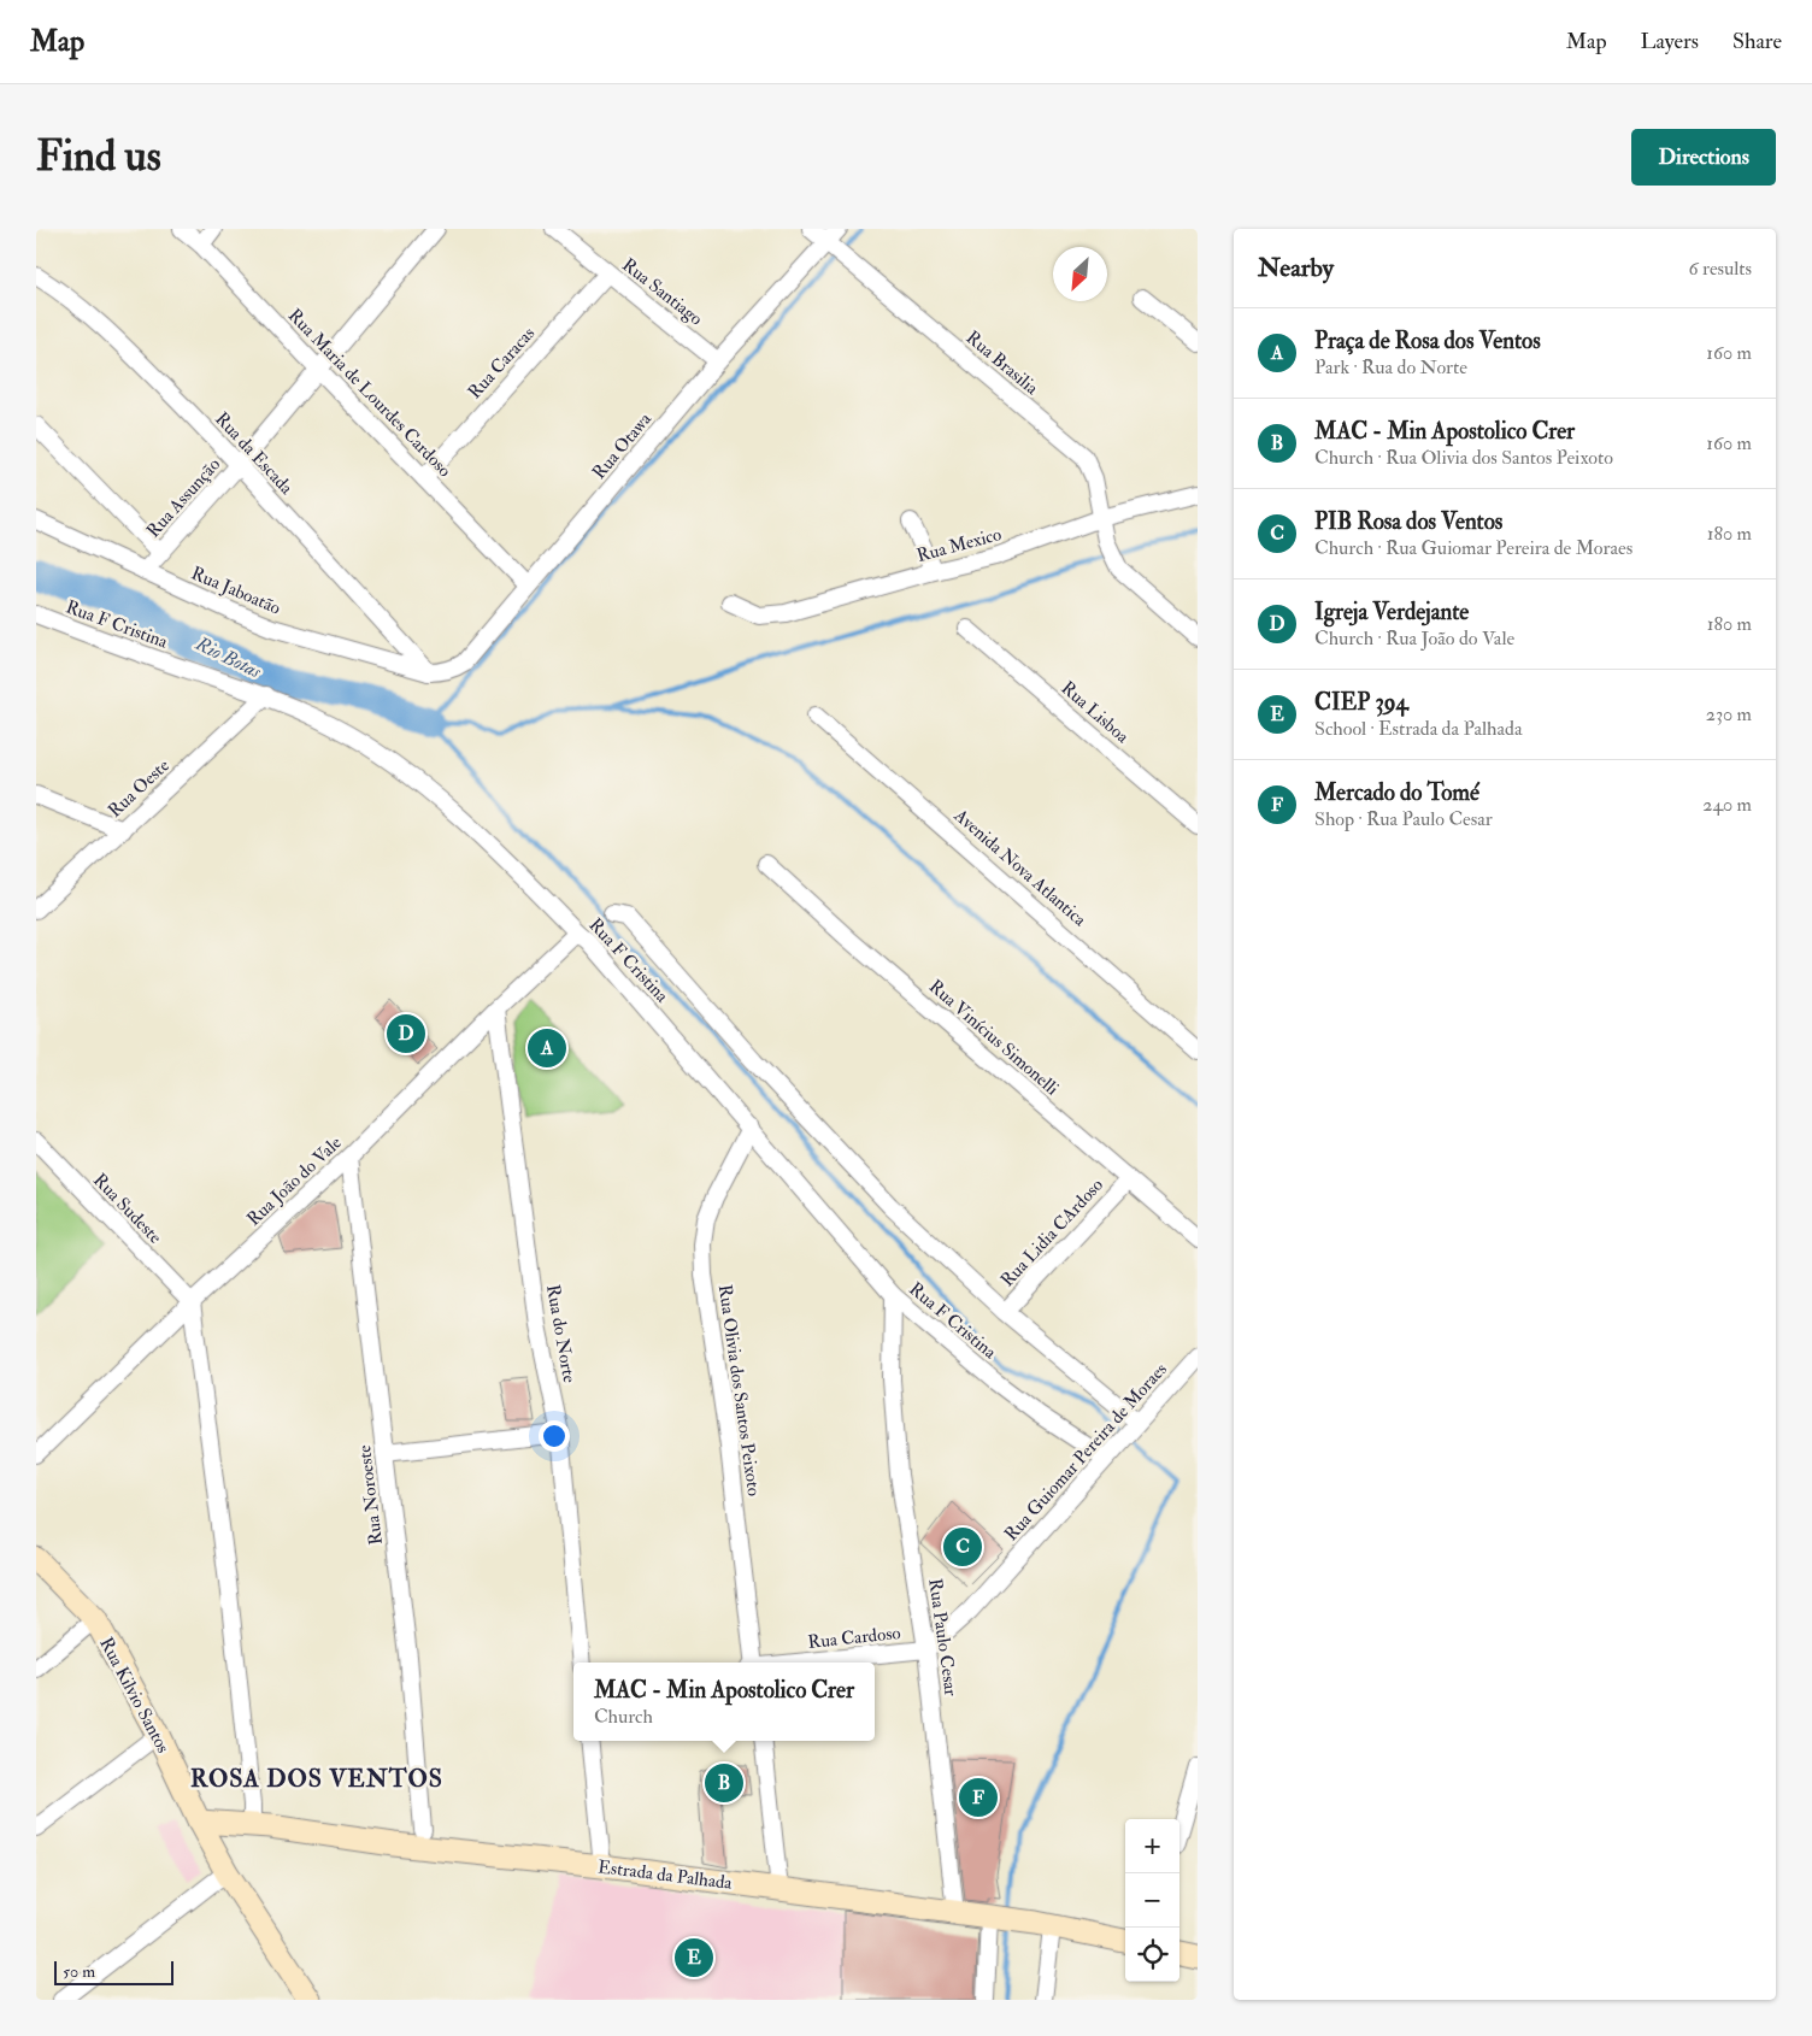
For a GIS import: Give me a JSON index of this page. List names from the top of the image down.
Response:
{
  "streets": {
    "main road": ["Rua Kilvio Santos", "Estrada da Palhada"],
    "street": [
      "Rua Santiago",
      "Rua Caracas",
      "Rua Brasilia",
      "Rua Maria de Lourdes Cardoso",
      "Rua Otawa",
      "Rua da Escada",
      "Rua Assunção",
      "Rua Mexico",
      "Rua Jaboatão",
      "Rua F Cristina",
      "Rua Lisboa",
      "Rua Oeste",
      "Avenida Nova Atlantica",
      "Rua Vinícius Simonelli",
      "Rua João do Vale",
      "Rua Sudeste",
      "Rua Lidia CArdoso",
      "Rua do Norte",
      "Rua Olivia dos Santos Peixoto",
      "Rua Guiomar Pereira de Moraes",
      "Rua Noroeste",
      "Rua Cardoso",
      "Rua Paulo Cesar"
    ]
  },
  "crossings": [
    ["Rua Santiago", "Rua Caracas"],
    ["Rua Santiago", "Rua Otawa"],
    ["Rua Caracas", "Rua Maria de Lourdes Cardoso"],
    ["Rua Brasilia", "Rua Otawa"],
    ["Rua Brasilia", "Rua Mexico"],
    ["Rua Maria de Lourdes Cardoso", "Rua Otawa"],
    ["Rua Maria de Lourdes Cardoso", "Rua Assunção"],
    ["Rua Otawa", "Rua da Escada"],
    ["Rua Otawa", "Rua Jaboatão"],
    ["Rua da Escada", "Rua Assunção"],
    ["Rua da Escada", "Rua Jaboatão"],
    ["Rua Assunção", "Rua Jaboatão"],
    ["Rua F Cristina", "Rua Oeste"],
    ["Rua F Cristina", "Rua João do Vale"],
    ["Rua F Cristina", "Rua Lidia CArdoso"],
    ["Rua F Cristina", "Rua Olivia dos Santos Peixoto"],
    ["Rua F Cristina", "Rua Guiomar Pereira de Moraes"],
    ["Rua F Cristina", "Rua Paulo Cesar"],
    ["Rua Vinícius Simonelli", "Rua Lidia CArdoso"],
    ["Rua João do Vale", "Rua Sudeste"],
    ["Rua João do Vale", "Rua do Norte"],
    ["Rua João do Vale", "Rua Noroeste"],
    ["Rua Guiomar Pereira de Moraes", "Rua Cardoso"],
    ["Rua Guiomar Pereira de Moraes", "Rua Paulo Cesar"],
    ["Rua Cardoso", "Rua Paulo Cesar"],
    ["Rua Paulo Cesar", "Estrada da Palhada"],
    ["Rua Kilvio Santos", "Estrada da Palhada"]
  ],
  "districts": ["ROSA DOS VENTOS"],
  "water": ["Rio Botas"],
  "scale_bar": "50 m",
  "north": "bottom left",
  "page": {
    "header": "Map",
    "nav": ["Map", "Layers", "Share"],
    "buttons": "Directions",
    "title": "Find us",
    "heading": ["Nearby", "6 results"],
    "list": [
      {
        "mark": "A",
        "name": "Praça de Rosa dos Ventos",
        "note": "Park · Rua do Norte",
        "value": "160 m"
      },
      {
        "mark": "B",
        "name": "MAC - Min Apostolico Crer",
        "note": "Church · Rua Olivia dos Santos Peixoto",
        "value": "160 m"
      },
      {
        "mark": "C",
        "name": "PIB Rosa dos Ventos",
        "note": "Church · Rua Guiomar Pereira de Moraes",
        "value": "180 m"
      },
      {
        "mark": "D",
        "name": "Igreja Verdejante",
        "note": "Church · Rua João do Vale",
        "value": "180 m"
      },
      {
        "mark": "E",
        "name": "CIEP 394",
        "note": "School · Estrada da Palhada",
        "value": "230 m"
      },
      {
        "mark": "F",
        "name": "Mercado do Tomé",
        "note": "Shop · Rua Paulo Cesar",
        "value": "240 m"
      }
    ],
    "pins": [
      "D",
      "A",
      "C",
      "B",
      "F",
      "E"
    ],
    "popup": ["MAC - Min Apostolico Crer", "Church"],
    "map_buttons": ["+", "−"],
    "scale": "50 m"
  }
}
